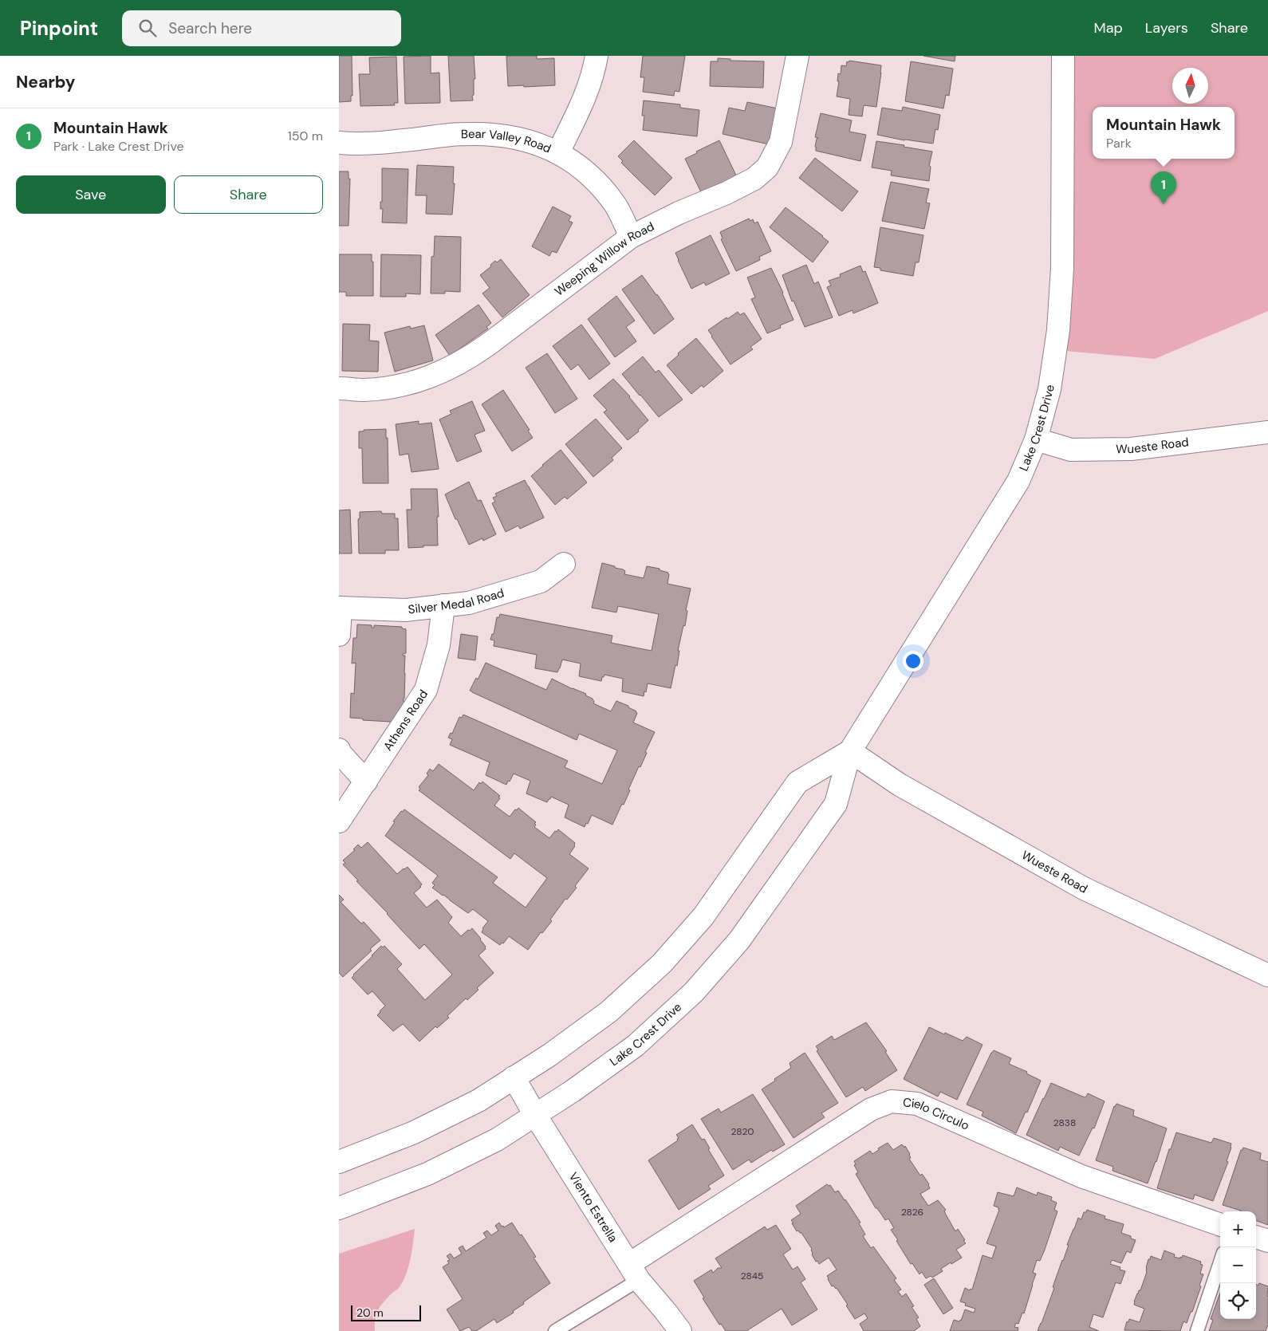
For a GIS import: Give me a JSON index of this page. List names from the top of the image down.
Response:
{
  "streets": {
    "street": [
      "Bear Valley Road",
      "Weeping Willow Road",
      "Lake Crest Drive",
      "Wueste Road",
      "Silver Medal Road",
      "Athens Road",
      "Cielo Circulo",
      "Viento Estrella"
    ]
  },
  "crossings": [
    ["Bear Valley Road", "Weeping Willow Road"],
    ["Lake Crest Drive", "Wueste Road"],
    ["Lake Crest Drive", "Viento Estrella"],
    ["Silver Medal Road", "Athens Road"],
    ["Cielo Circulo", "Viento Estrella"]
  ],
  "house_numbers": [
    "2838",
    "2820",
    "2826",
    "2845"
  ],
  "scale_bar": "20 m",
  "north": "top",
  "page": {
    "header": "Pinpoint",
    "search": "Search here",
    "nav": ["Map", "Layers", "Share"],
    "heading": "Nearby",
    "popup": ["Mountain Hawk", "Park"],
    "list": [
      {
        "mark": "1",
        "name": "Mountain Hawk",
        "note": "Park · Lake Crest Drive",
        "value": "150 m"
      }
    ],
    "buttons": ["Save", "Share"],
    "pins": "1",
    "map_buttons": ["+", "−"],
    "scale": "20 m"
  }
}
